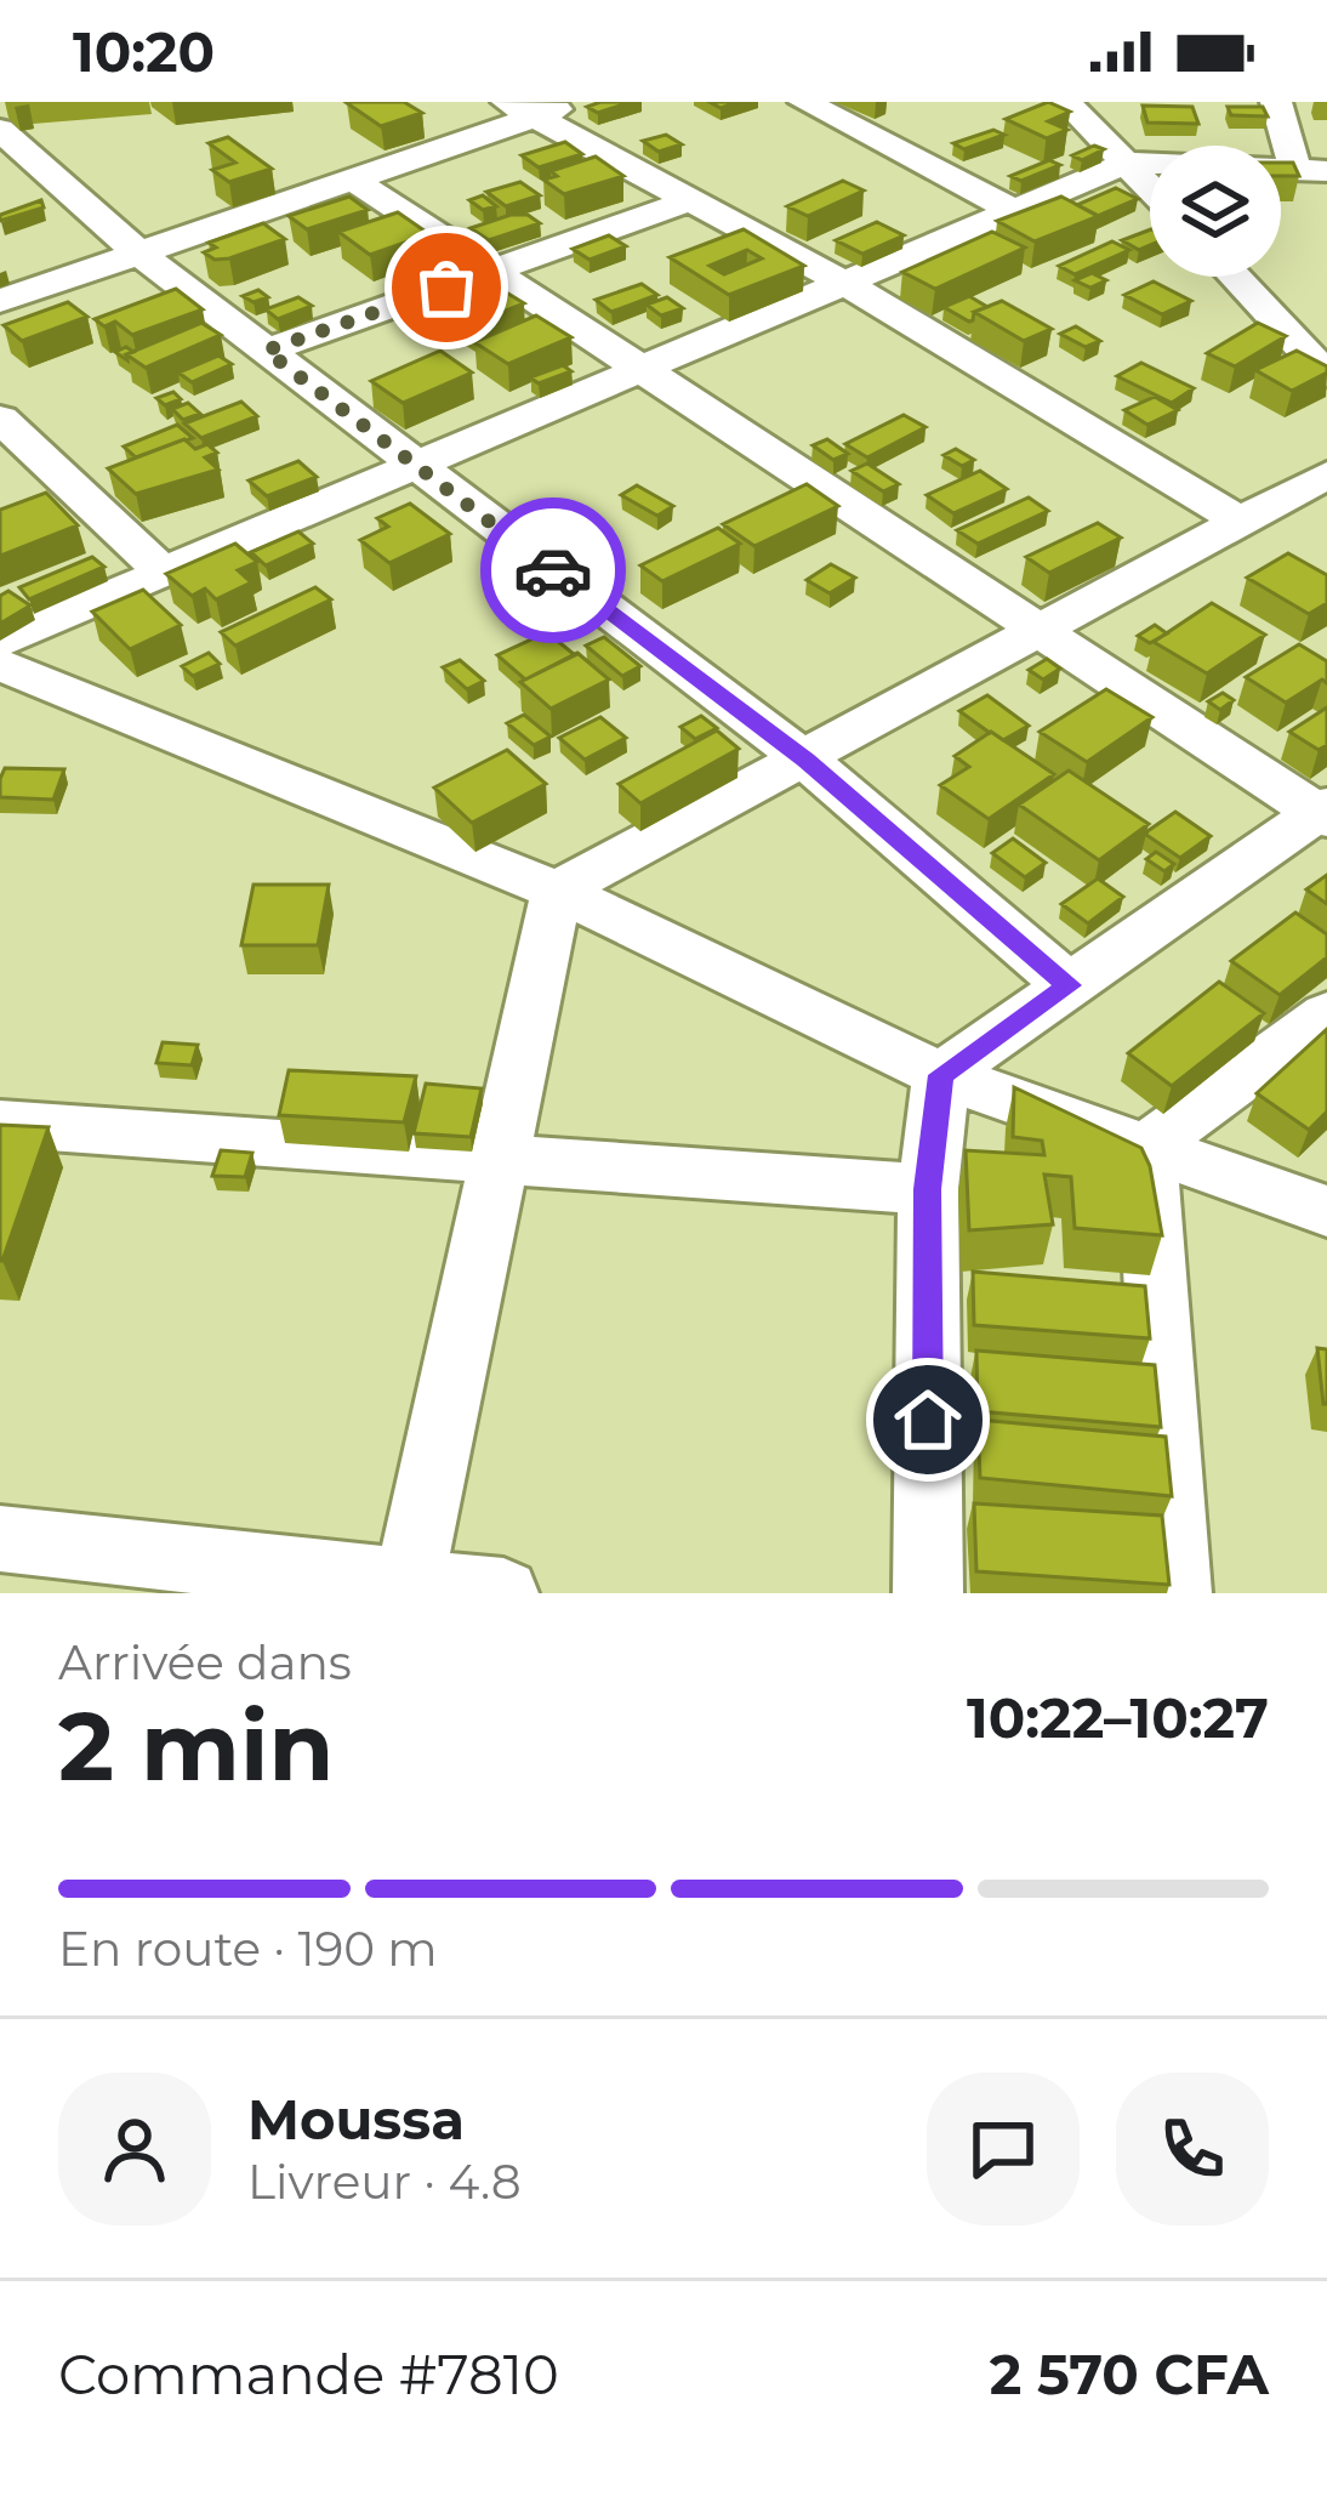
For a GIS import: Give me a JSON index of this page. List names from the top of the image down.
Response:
{
  "page": {
    "status": "10:20",
    "heading": ["2 min", "Arrivée dans", "10:22–10:27"],
    "panel": [
      "Moussa",
      "Livreur · 4.8",
      "Commande #7810",
      "2 570 CFA"
    ],
    "bar": "En route · 190 m"
  }
}
